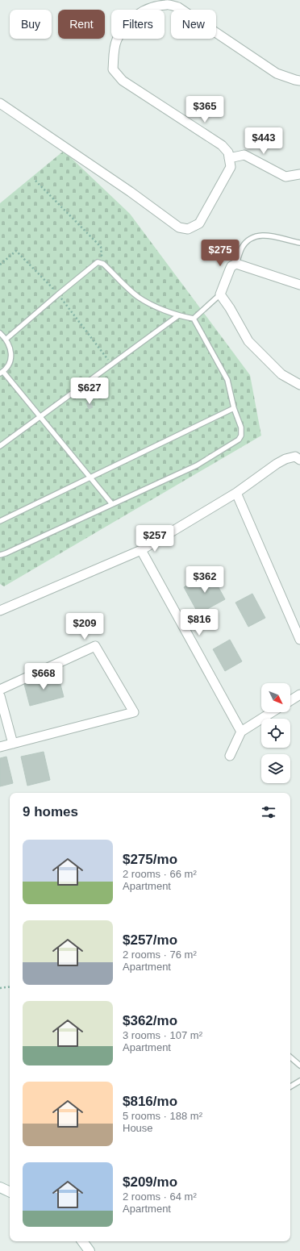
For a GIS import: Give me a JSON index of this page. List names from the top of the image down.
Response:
{
  "north": "bottom right",
  "page": {
    "chip": [
      "Buy",
      "Rent",
      "Filters",
      "New"
    ],
    "price": [
      "$365",
      "$443",
      "$275",
      "$627",
      "$257",
      "$362",
      "$816",
      "$209",
      "$668"
    ],
    "heading": "9 homes",
    "list": [
      {
        "name": "$275/mo",
        "note": "2 rooms · 66 m² · Apartment"
      },
      {
        "name": "$257/mo",
        "note": "2 rooms · 76 m² · Apartment"
      },
      {
        "name": "$362/mo",
        "note": "3 rooms · 107 m² · Apartment"
      },
      {
        "name": "$816/mo",
        "note": "5 rooms · 188 m² · House"
      },
      {
        "name": "$209/mo",
        "note": "2 rooms · 64 m² · Apartment"
      }
    ]
  }
}
